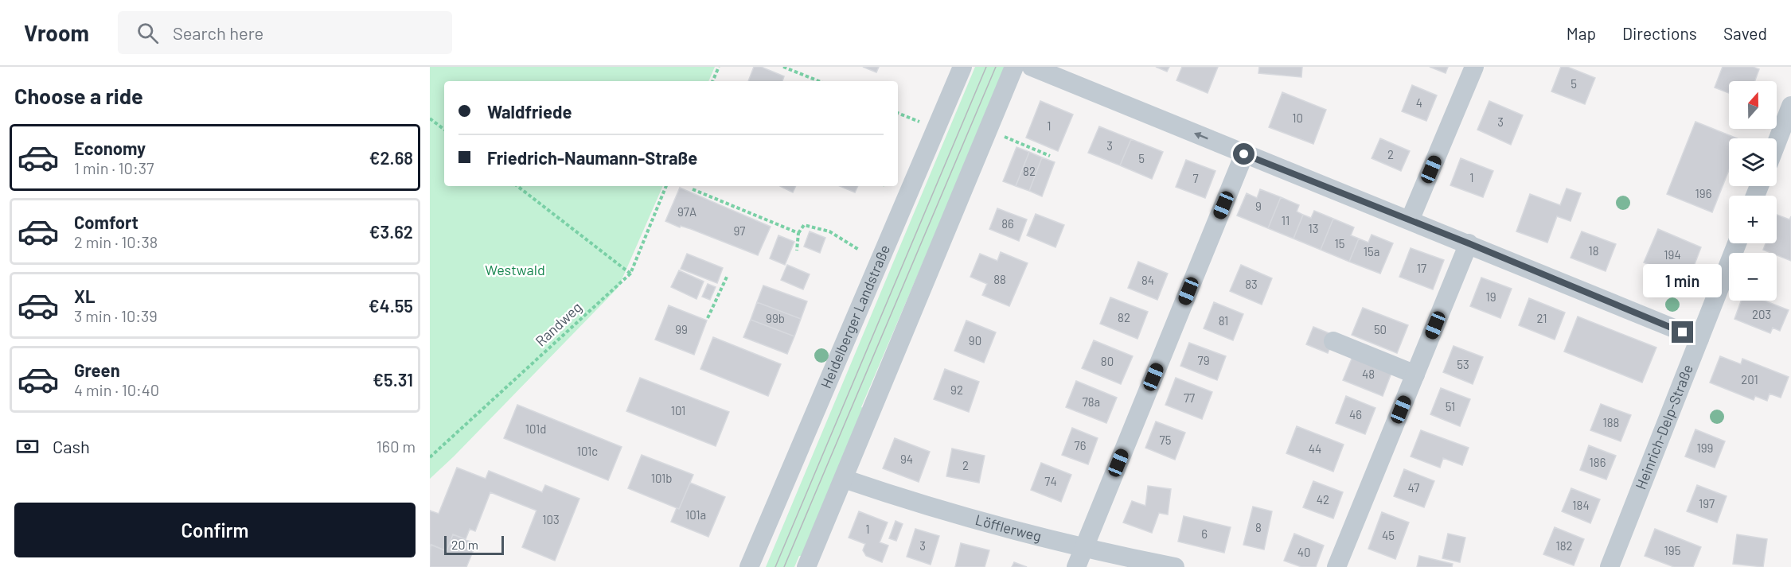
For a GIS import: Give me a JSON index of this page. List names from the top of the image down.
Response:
{
  "streets": {
    "street": ["Heidelberger Landstraße", "Heinrich-Delp-Straße", "Löfflerweg"],
    "path": ["Randweg"]
  },
  "parks": ["Westwald"],
  "house_numbers": [
    "5",
    "4",
    "10",
    "3",
    "1",
    "3",
    "2",
    "5",
    "82",
    "1",
    "7",
    "196",
    "9",
    "97A",
    "11",
    "86",
    "13",
    "97",
    "15",
    "18",
    "15a",
    "194",
    "17",
    "88",
    "84",
    "83",
    "19",
    "203",
    "82",
    "99b",
    "21",
    "81",
    "99",
    "50",
    "90",
    "79",
    "80",
    "53",
    "48",
    "201",
    "92",
    "77",
    "78a",
    "51",
    "101",
    "46",
    "188",
    "101d",
    "75",
    "76",
    "199",
    "44",
    "101c",
    "94",
    "186",
    "2",
    "101b",
    "74",
    "47",
    "42",
    "197",
    "184",
    "101a",
    "103",
    "8",
    "1",
    "6",
    "45",
    "3",
    "182",
    "195",
    "40"
  ],
  "scale_bar": "20 m",
  "north": "top",
  "page": {
    "header": "Vroom",
    "search": "Search here",
    "nav": ["Map", "Directions", "Saved"],
    "heading": "Choose a ride",
    "map_buttons": ["+", "−"],
    "banner": ["Waldfriede", "Friedrich-Naumann-Straße"],
    "list": [
      {
        "name": "Economy",
        "note": "1 min · 10:37",
        "value": "€2.68"
      },
      {
        "name": "Comfort",
        "note": "2 min · 10:38",
        "value": "€3.62"
      },
      {
        "name": "XL",
        "note": "3 min · 10:39",
        "value": "€4.55"
      },
      {
        "name": "Green",
        "note": "4 min · 10:40",
        "value": "€5.31"
      }
    ],
    "bubble": "1 min",
    "pay": ["Cash", "160 m"],
    "buttons": "Confirm",
    "scale": "20 m"
  }
}
